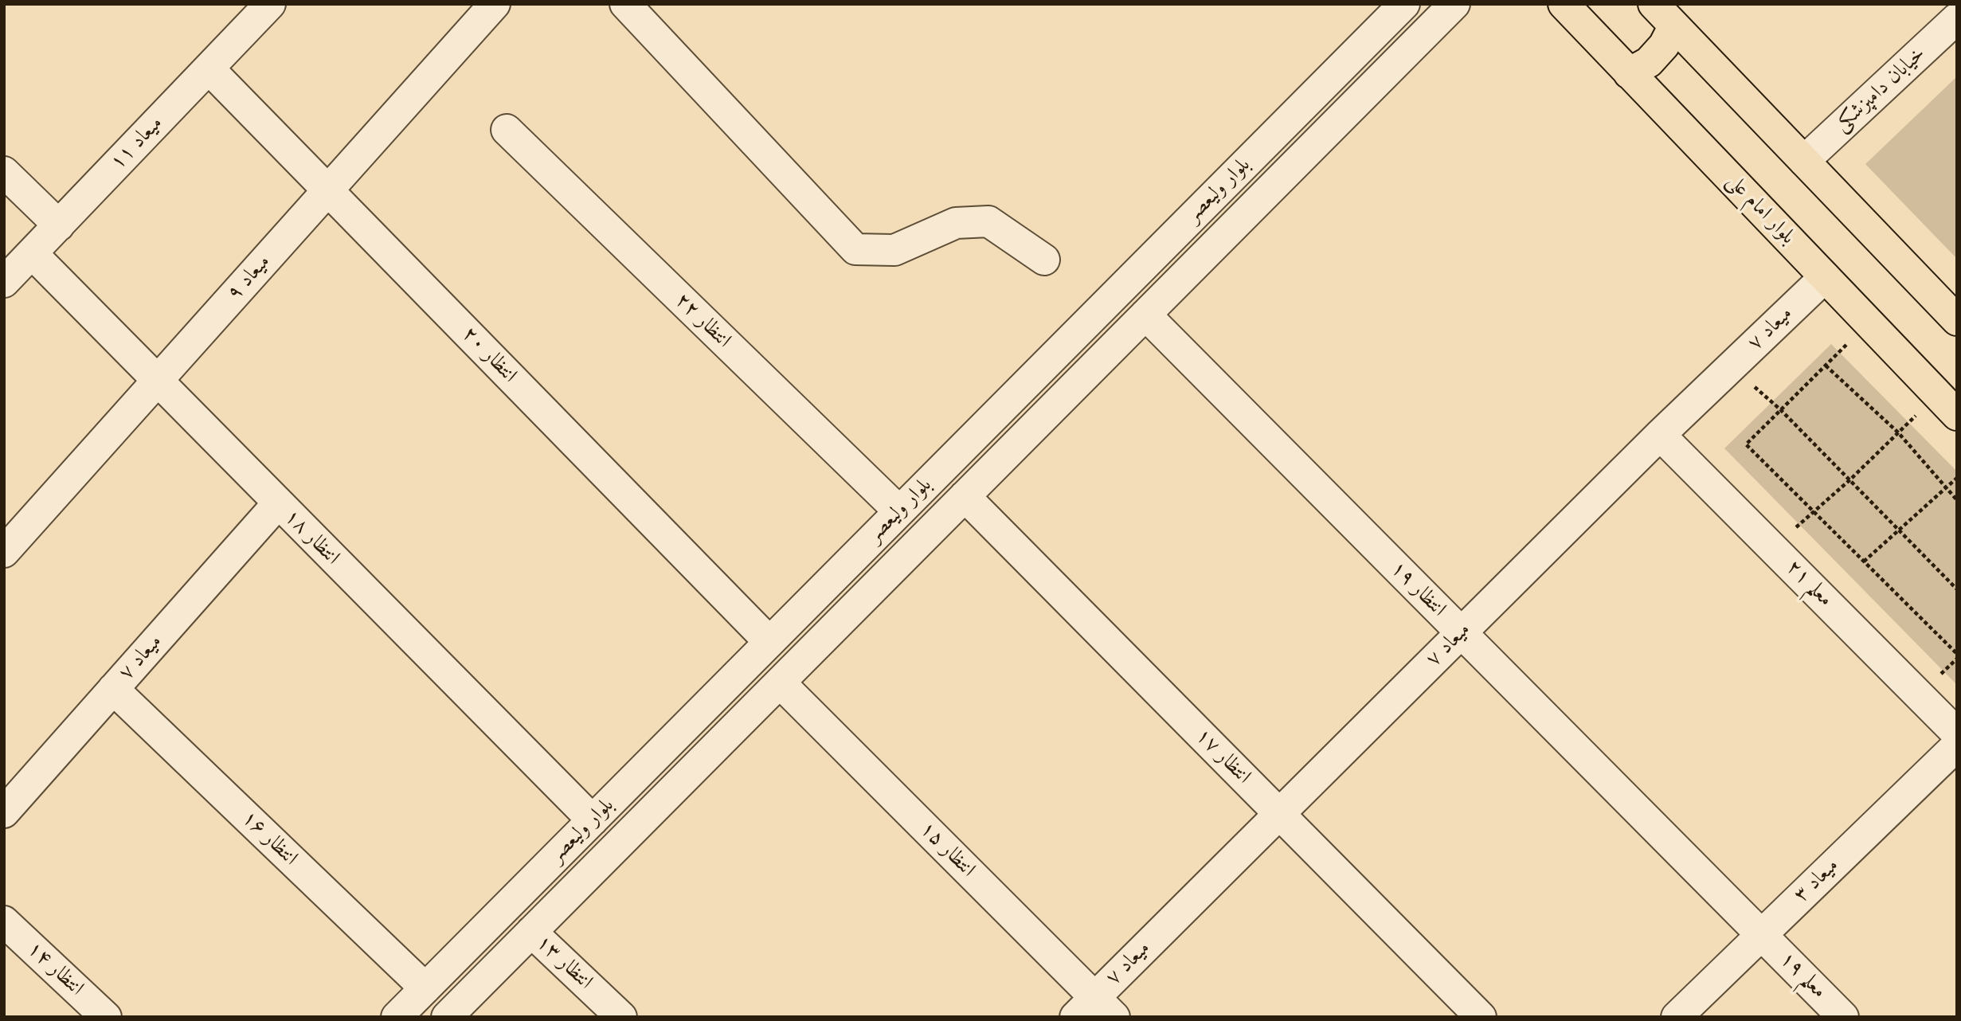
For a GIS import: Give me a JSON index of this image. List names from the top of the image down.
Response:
{
  "streets": {
    "main road": ["بلوار امام علی"],
    "street": [
      "خیابان دامپزشکی",
      "میعاد ۱۱",
      "بلوار ولیعصر",
      "میعاد ۹",
      "انتظار ۲۲",
      "میعاد ۷",
      "انتظار ۲۰",
      "انتظار ۱۸",
      "معلم ۲۱",
      "انتظار ۱۹",
      "انتظار ۱۷",
      "انتظار ۱۶",
      "انتظار ۱۵",
      "میعاد ۳",
      "انتظار ۱۳",
      "انتظار ۱۴",
      "معلم ۱۹"
    ]
  },
  "crossings": [
    ["میعاد ۱۱", "انتظار ۲۰"],
    ["میعاد ۱۱", "انتظار ۱۸"],
    ["بلوار ولیعصر", "انتظار ۲۲"],
    ["بلوار ولیعصر", "انتظار ۲۰"],
    ["بلوار ولیعصر", "انتظار ۱۸"],
    ["بلوار ولیعصر", "انتظار ۱۹"],
    ["بلوار ولیعصر", "انتظار ۱۷"],
    ["بلوار ولیعصر", "انتظار ۱۶"],
    ["بلوار ولیعصر", "انتظار ۱۵"],
    ["بلوار ولیعصر", "انتظار ۱۳"],
    ["بلوار امام علی", "میعاد ۷"],
    ["میعاد ۹", "انتظار ۲۰"],
    ["میعاد ۹", "انتظار ۱۸"],
    ["میعاد ۷", "انتظار ۱۸"],
    ["میعاد ۷", "معلم ۲۱"],
    ["میعاد ۷", "انتظار ۱۹"],
    ["میعاد ۷", "انتظار ۱۷"],
    ["میعاد ۷", "انتظار ۱۶"],
    ["میعاد ۷", "انتظار ۱۵"],
    ["انتظار ۱۹", "میعاد ۳"],
    ["انتظار ۱۹", "معلم ۱۹"],
    ["میعاد ۳", "معلم ۱۹"]
  ]
}
